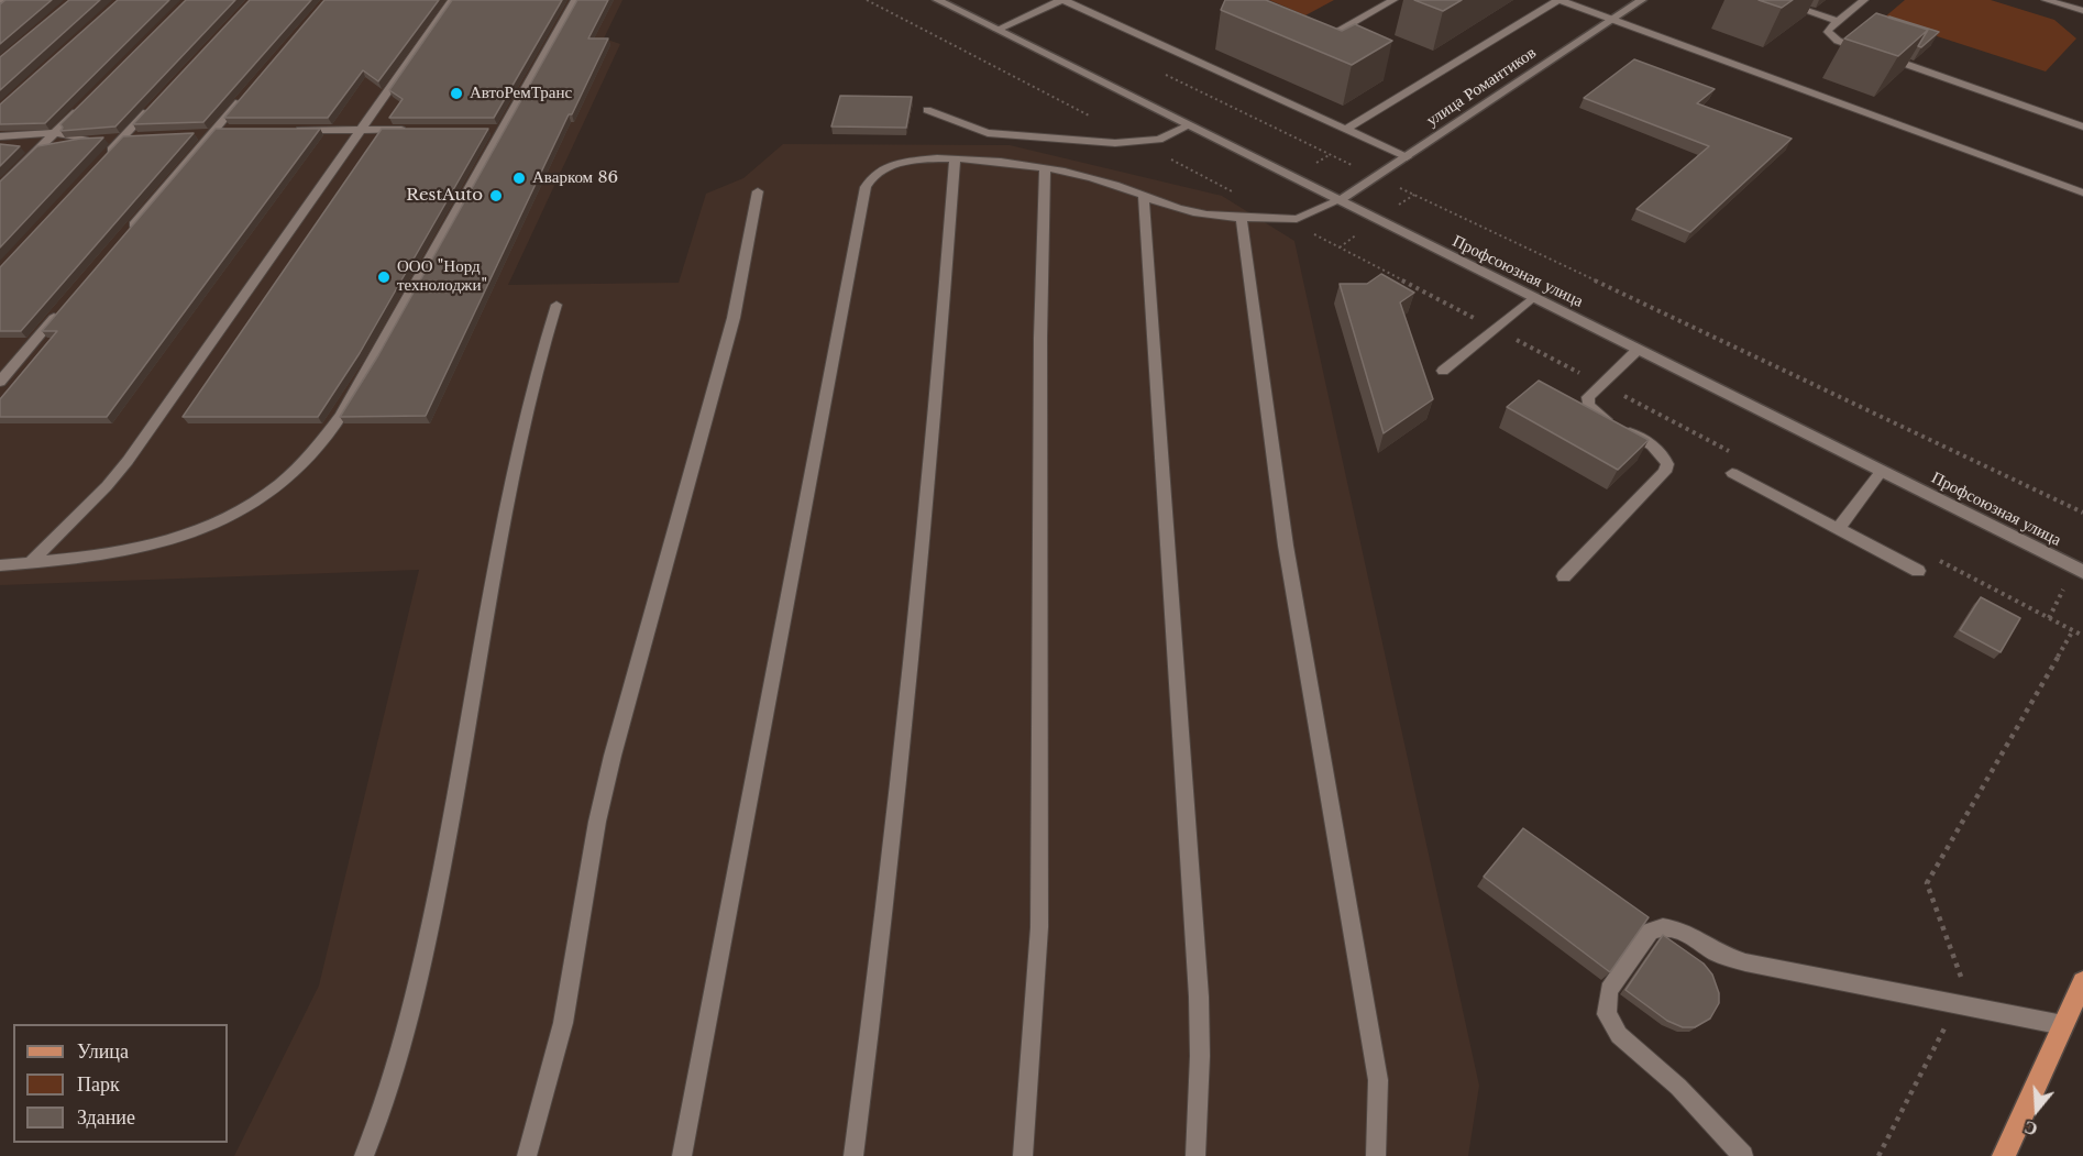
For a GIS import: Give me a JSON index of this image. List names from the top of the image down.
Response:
{
  "streets": {
    "main road": ["улица Романтиков", "Профсоюзная улица"]
  },
  "crossings": [
    ["улица Романтиков", "Профсоюзная улица"]
  ],
  "places": [
    "АвтоРемТранс",
    "Аварком 86",
    "RestAuto",
    "ООО \"Норд технолоджи\""
  ],
  "legend": ["Улица", "Парк", "Здание"],
  "north": "bottom"
}
